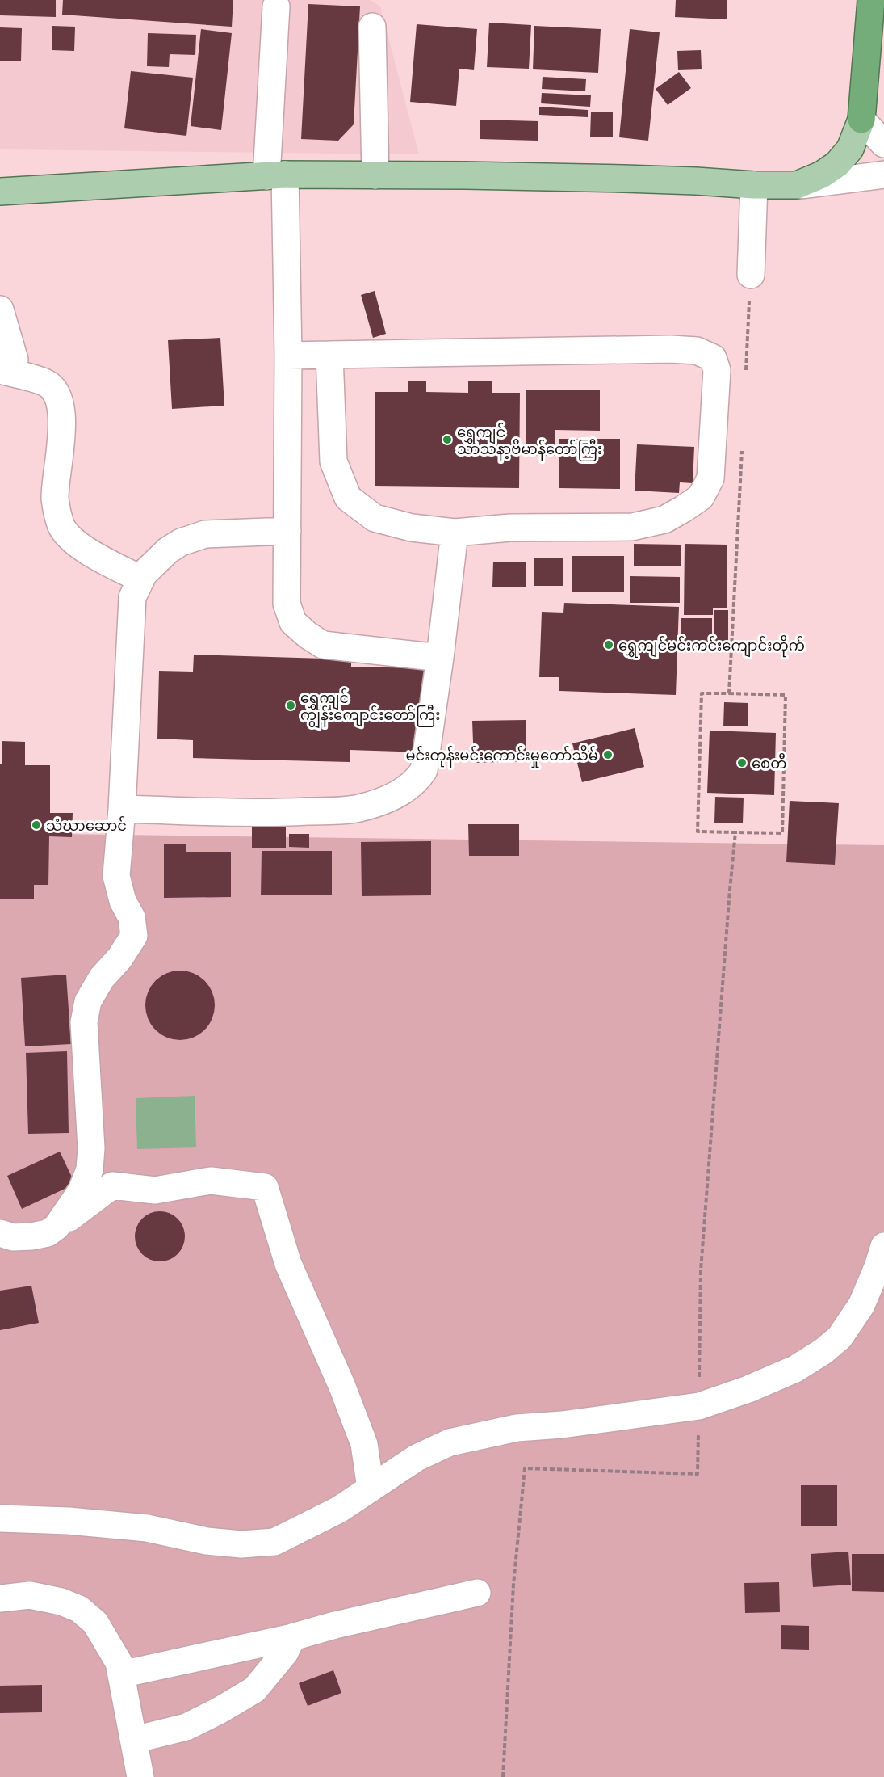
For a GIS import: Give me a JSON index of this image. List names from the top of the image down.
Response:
{
  "places": [
    "ရွှေကျင် သာသနာ့ဗိမာန်တော်ကြီး",
    "ရွှေကျင်မင်းကင်းကျောင်းတိုက်",
    "ရွှေကျင် ကျွန်းကျောင်းတော်ကြီး",
    "မင်းတုန်းမင်းကောင်းမှုတော်သိမ်",
    "စေတီ",
    "သံဃာဆောင်"
  ]
}
